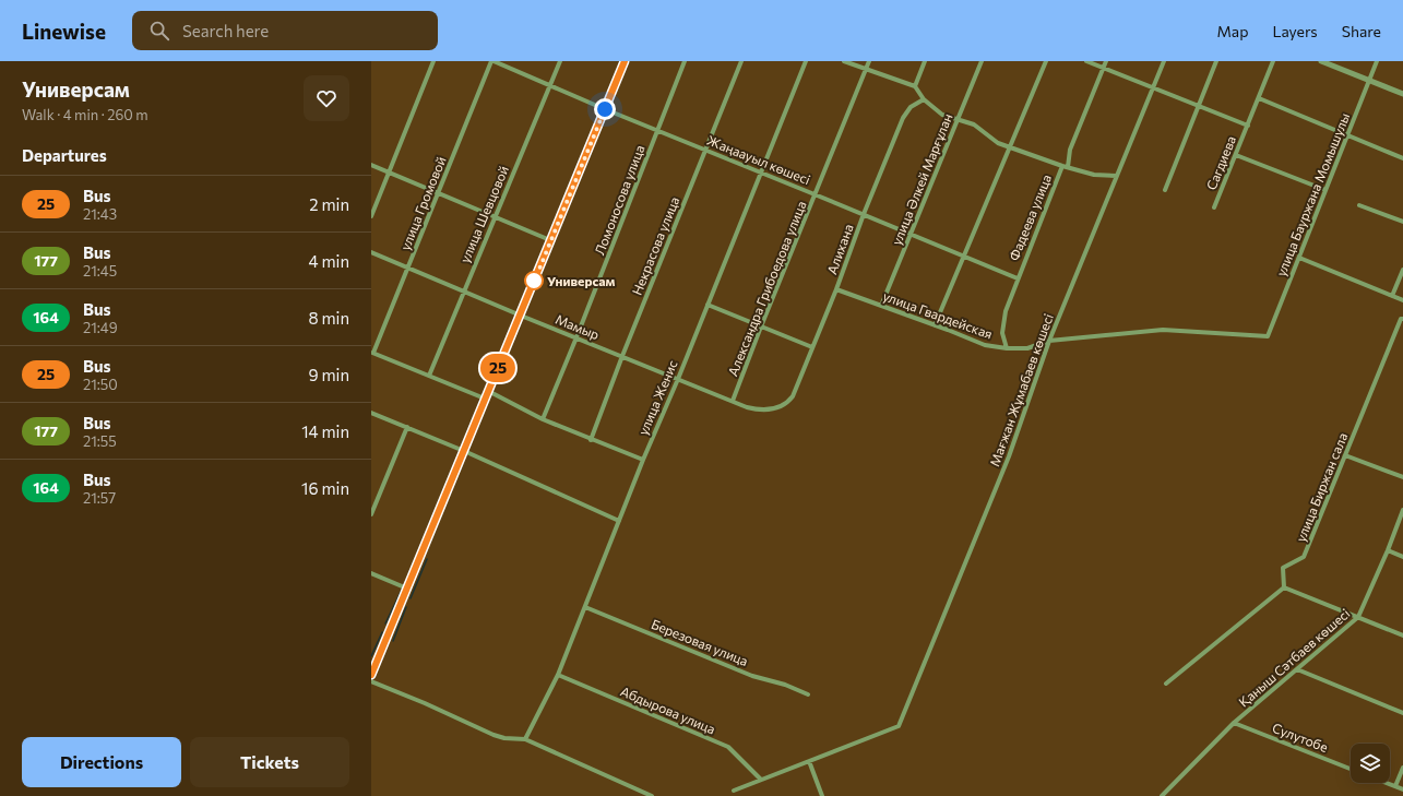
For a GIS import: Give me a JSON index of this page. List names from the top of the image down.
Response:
{
  "streets": {
    "street": [
      "Жаңаауыл көшесі",
      "Сагдиева",
      "улица Әлкей Марғұлан",
      "улица Бауржана Момышулы",
      "Ломоносова улица",
      "улица Громовой",
      "улица Шевцовой",
      "Фадеева улица",
      "Некрасова улица",
      "Алихана",
      "Александра Грибоедова улица",
      "улица Гвардейская",
      "Мамыр",
      "Мағжан Жұмабаев көшесі",
      "улица Женис",
      "улица Биржан сала",
      "Березовая улица",
      "Қаныш Сәтбаев көшесі",
      "Абдырова улица",
      "Сулутобе"
    ]
  },
  "crossings": [
    ["Жаңаауыл көшесі", "улица Әлкей Марғұлан"],
    ["Жаңаауыл көшесі", "Ломоносова улица"],
    ["Жаңаауыл көшесі", "улица Громовой"],
    ["Жаңаауыл көшесі", "улица Шевцовой"],
    ["Жаңаауыл көшесі", "Фадеева улица"],
    ["Жаңаауыл көшесі", "Некрасова улица"],
    ["Жаңаауыл көшесі", "Алихана"],
    ["Жаңаауыл көшесі", "Александра Грибоедова улица"],
    ["Жаңаауыл көшесі", "улица Женис"],
    ["улица Әлкей Марғұлан", "улица Гвардейская"],
    ["улица Бауржана Момышулы", "улица Гвардейская"],
    ["Ломоносова улица", "Мамыр"],
    ["улица Громовой", "Мамыр"],
    ["улица Шевцовой", "Мамыр"],
    ["Фадеева улица", "улица Гвардейская"],
    ["Некрасова улица", "Мамыр"],
    ["Алихана", "улица Гвардейская"],
    ["Алихана", "Мамыр"],
    ["Александра Грибоедова улица", "Мамыр"],
    ["улица Гвардейская", "Мағжан Жұмабаев көшесі"],
    ["Мамыр", "улица Женис"],
    ["улица Женис", "Березовая улица"],
    ["улица Женис", "Абдырова улица"],
    ["Қаныш Сәтбаев көшесі", "Сулутобе"]
  ],
  "places": ["Универсам"],
  "lines": ["bus line 25"],
  "page": {
    "header": "Linewise",
    "search": "Search here",
    "nav": ["Map", "Layers", "Share"],
    "heading": [
      ["Универсам", "Walk · 4 min · 260 m"],
      "Departures"
    ],
    "on_map": "25",
    "list": [
      {
        "mark": "25",
        "name": "Bus",
        "note": "21:43",
        "value": "2 min"
      },
      {
        "mark": "177",
        "name": "Bus",
        "note": "21:45",
        "value": "4 min"
      },
      {
        "mark": "164",
        "name": "Bus",
        "note": "21:49",
        "value": "8 min"
      },
      {
        "mark": "25",
        "name": "Bus",
        "note": "21:50",
        "value": "9 min"
      },
      {
        "mark": "177",
        "name": "Bus",
        "note": "21:55",
        "value": "14 min"
      },
      {
        "mark": "164",
        "name": "Bus",
        "note": "21:57",
        "value": "16 min"
      }
    ],
    "buttons": ["Directions", "Tickets"]
  }
}
